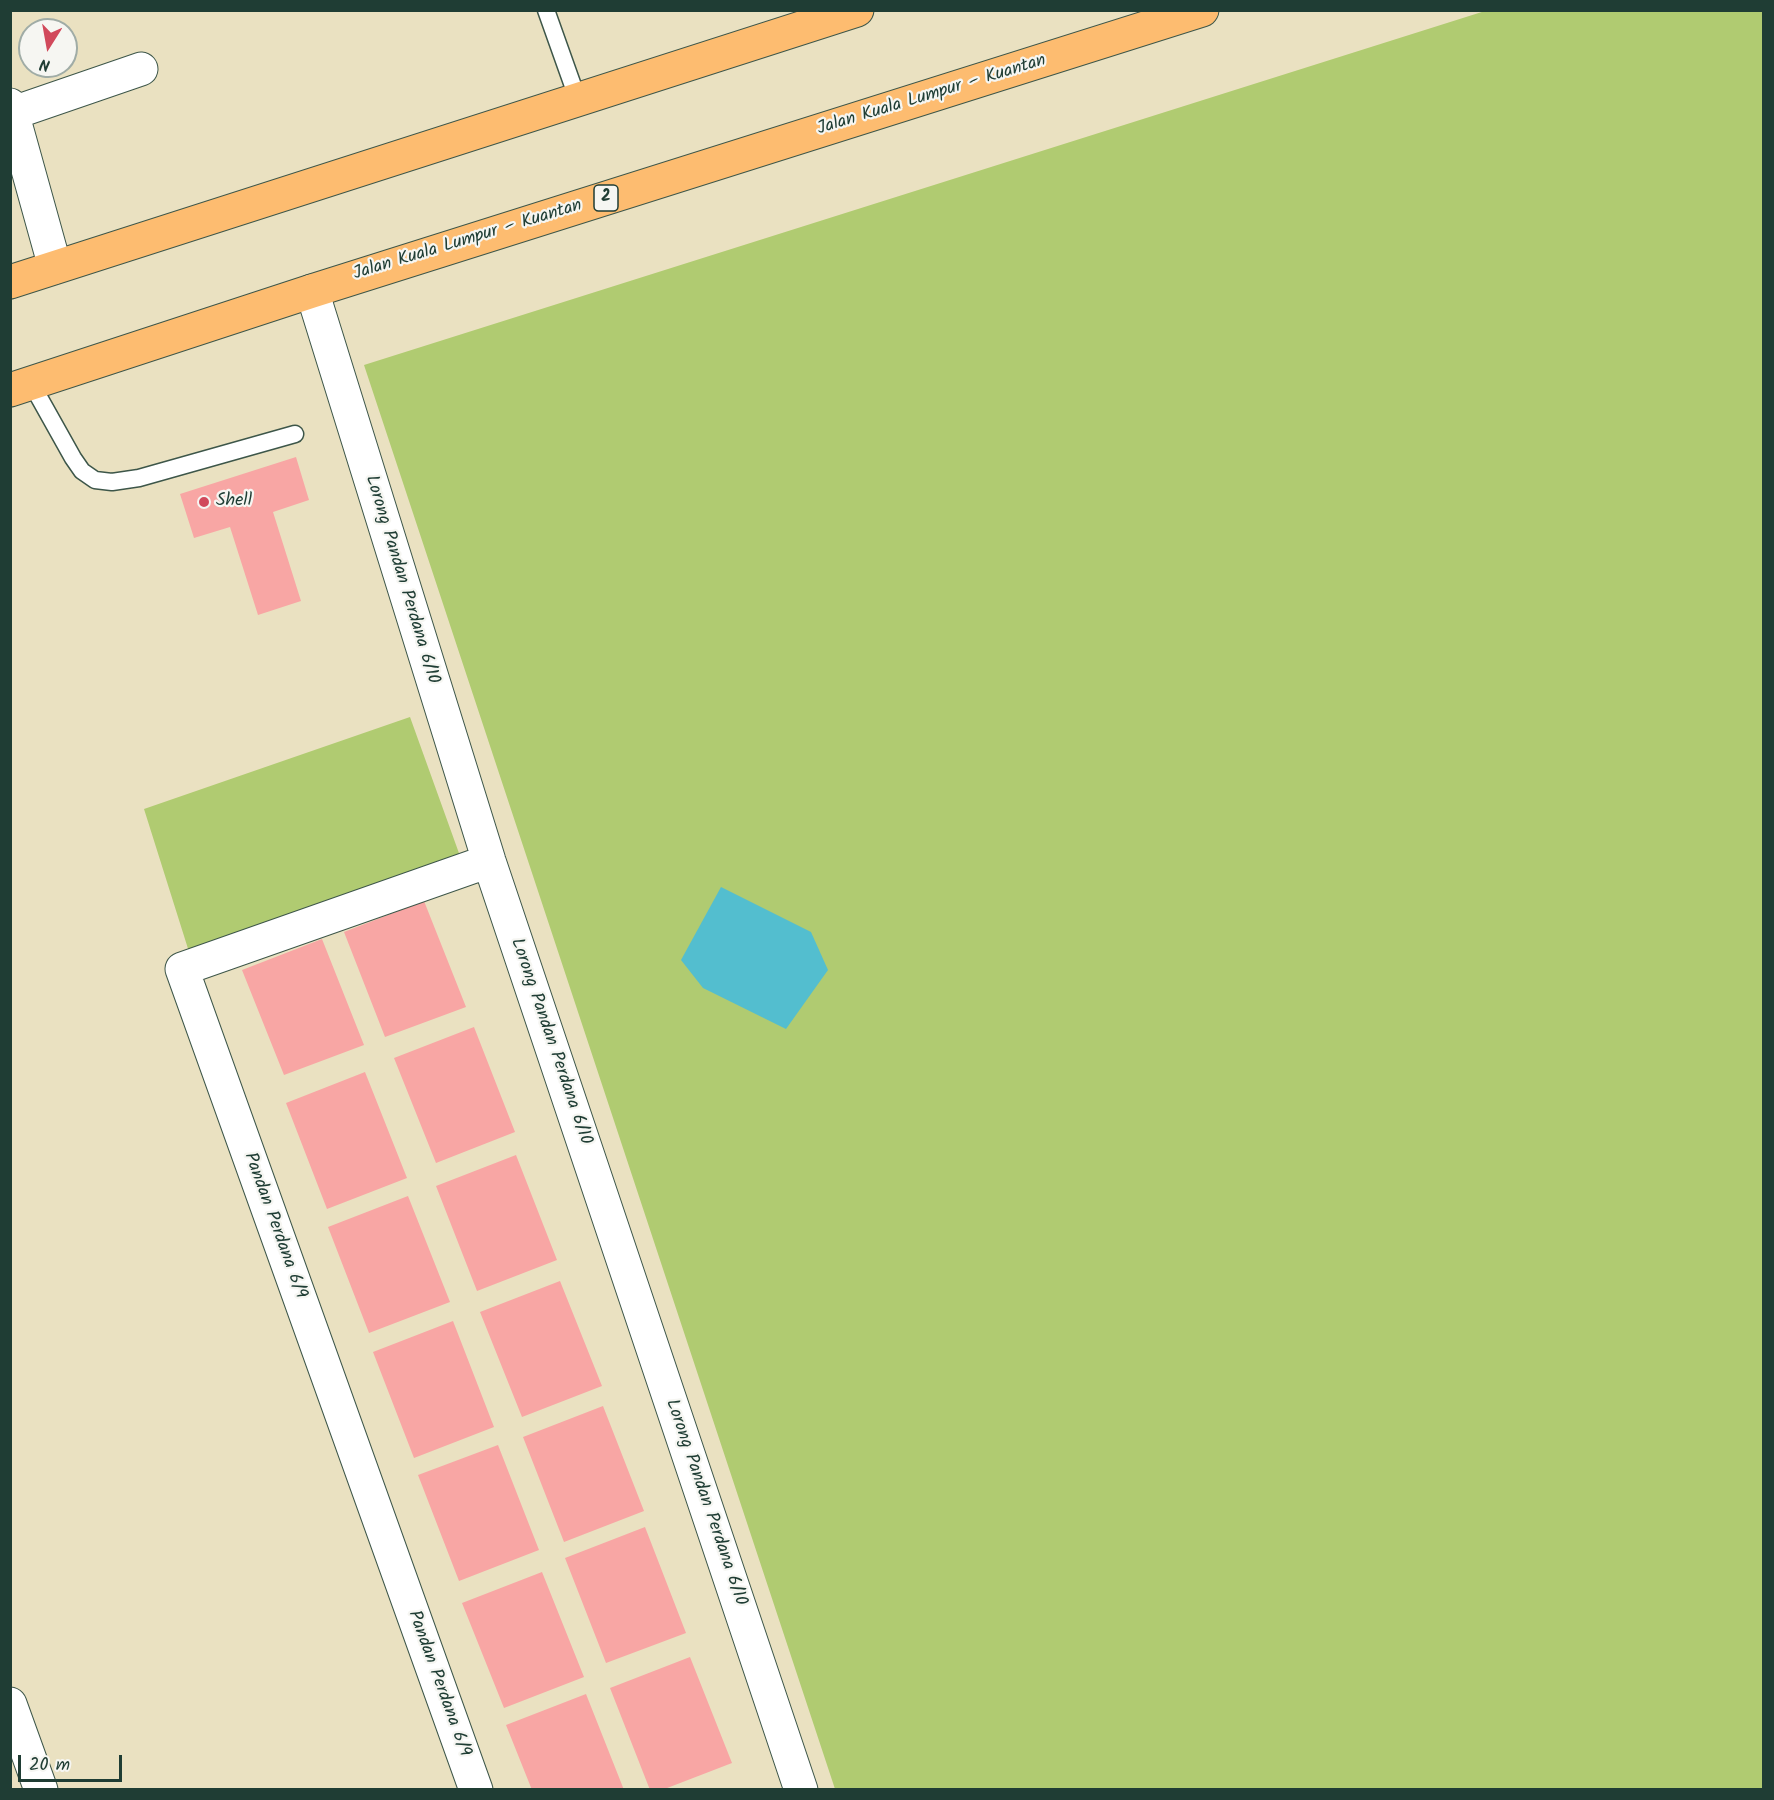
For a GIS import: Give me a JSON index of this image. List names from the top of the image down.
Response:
{
  "streets": {
    "highway": ["Jalan Kuala Lumpur – Kuantan", "2"],
    "street": ["Lorong Pandan Perdana 6/10", "Pandan Perdana 6/9"]
  },
  "crossings": [
    ["Jalan Kuala Lumpur – Kuantan", "Lorong Pandan Perdana 6/10"],
    ["Lorong Pandan Perdana 6/10", "Pandan Perdana 6/9"]
  ],
  "places": ["Shell"],
  "scale_bar": "20 m",
  "north": "bottom"
}
